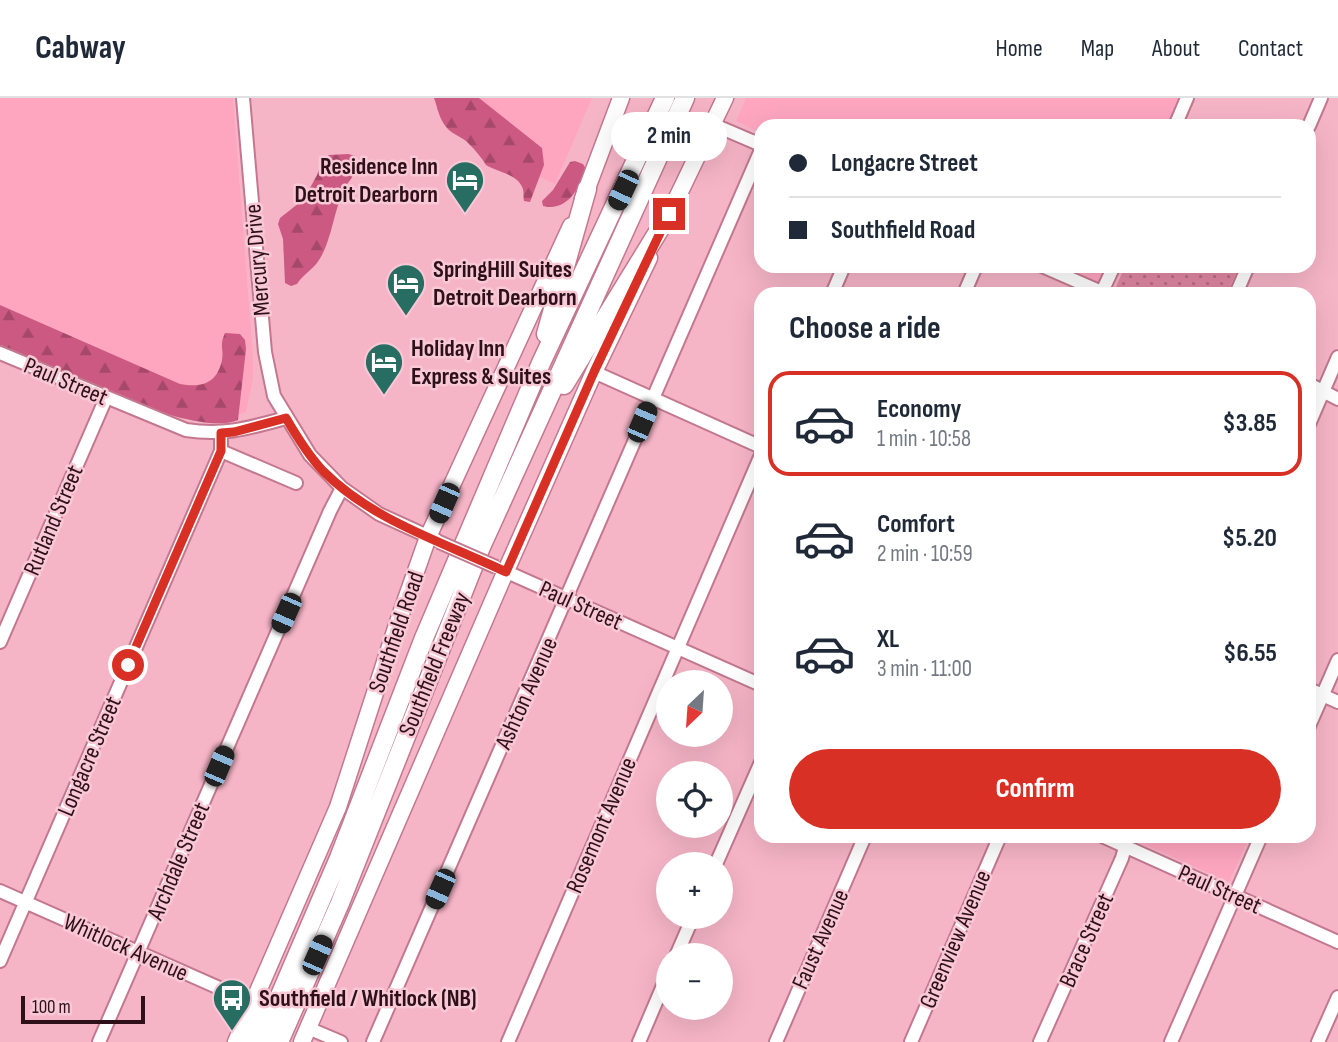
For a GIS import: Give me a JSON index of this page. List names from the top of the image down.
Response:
{
  "streets": {
    "highway": ["Southfield Freeway"],
    "main road": ["Southfield Road"],
    "street": [
      "Mercury Drive",
      "Paul Street",
      "Rutland Street",
      "Ashton Avenue",
      "Longacre Street",
      "Rosemont Avenue",
      "Archdale Street",
      "Faust Avenue",
      "Greenview Avenue",
      "Brace Street",
      "Whitlock Avenue"
    ]
  },
  "crossings": [
    ["Mercury Drive", "Paul Street"],
    ["Paul Street", "Rutland Street"],
    ["Paul Street", "Southfield Road"],
    ["Paul Street", "Ashton Avenue"],
    ["Paul Street", "Longacre Street"],
    ["Paul Street", "Rosemont Avenue"],
    ["Paul Street", "Archdale Street"],
    ["Southfield Road", "Whitlock Avenue"],
    ["Longacre Street", "Whitlock Avenue"],
    ["Archdale Street", "Whitlock Avenue"]
  ],
  "places": {
    "hotel": ["Residence Inn Detroit Dearborn", "SpringHill Suites Detroit Dearborn", "Holiday Inn Express & Suites"],
    "bus stop": ["Southfield / Whitlock (NB)"]
  },
  "scale_bar": "100 m",
  "north": "bottom left",
  "page": {
    "header": "Cabway",
    "nav": [
      "Home",
      "Map",
      "About",
      "Contact"
    ],
    "bubble": "2 min",
    "banner": ["Longacre Street", "Southfield Road"],
    "heading": "Choose a ride",
    "list": [
      {
        "name": "Economy",
        "note": "1 min · 10:58",
        "value": "$3.85"
      },
      {
        "name": "Comfort",
        "note": "2 min · 10:59",
        "value": "$5.20"
      },
      {
        "name": "XL",
        "note": "3 min · 11:00",
        "value": "$6.55"
      }
    ],
    "map_buttons": ["+", "−"],
    "buttons": "Confirm",
    "scale": "100 m"
  }
}
